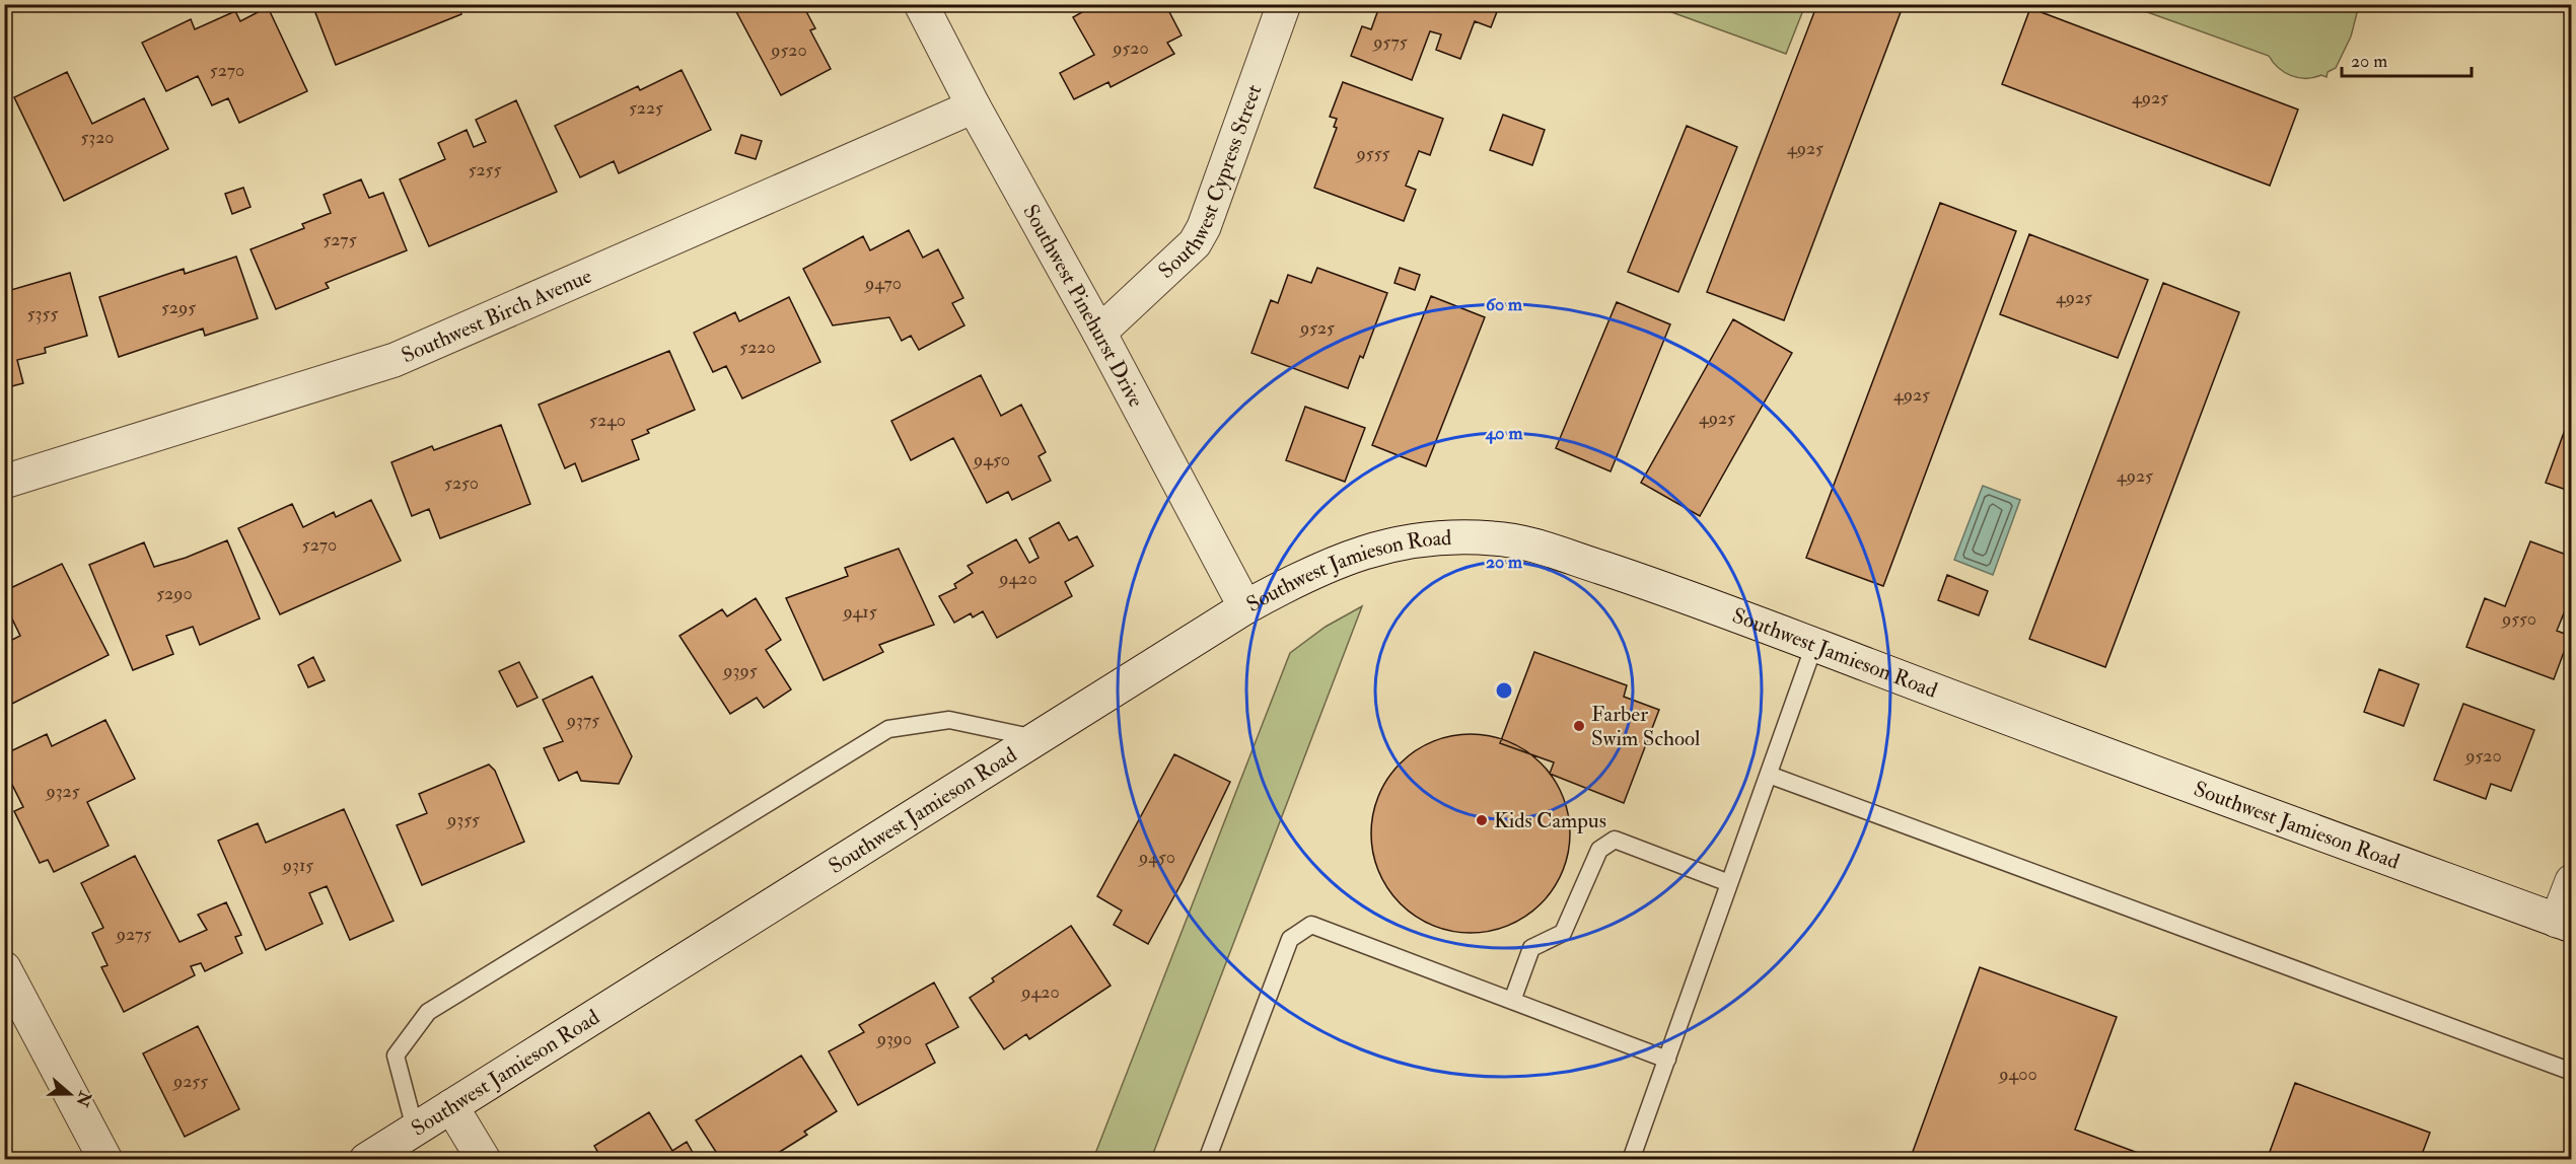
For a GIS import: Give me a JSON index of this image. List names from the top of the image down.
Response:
{
  "streets": {
    "street": [
      "Southwest Cypress Street",
      "Southwest Pinehurst Drive",
      "Southwest Birch Avenue",
      "Southwest Jamieson Road"
    ]
  },
  "crossings": [
    ["Southwest Cypress Street", "Southwest Pinehurst Drive"],
    ["Southwest Pinehurst Drive", "Southwest Birch Avenue"],
    ["Southwest Pinehurst Drive", "Southwest Jamieson Road"]
  ],
  "places": ["Farber Swim School", "Kids Campus"],
  "house_numbers": [
    "9575",
    "9520",
    "9520",
    "5270",
    "4925",
    "5225",
    "5320",
    "4925",
    "9555",
    "5255",
    "5275",
    "9470",
    "4925",
    "5295",
    "5355",
    "9525",
    "5220",
    "4925",
    "4925",
    "5240",
    "9450",
    "4925",
    "5250",
    "5270",
    "9420",
    "5290",
    "9415",
    "9550",
    "9395",
    "9375",
    "9520",
    "9325",
    "9355",
    "9450",
    "9315",
    "9275",
    "9420",
    "9390",
    "9400",
    "9255"
  ],
  "scale_bar": "20 m",
  "north": "right",
  "rings": ["60 m", "40 m", "20 m"]
}
